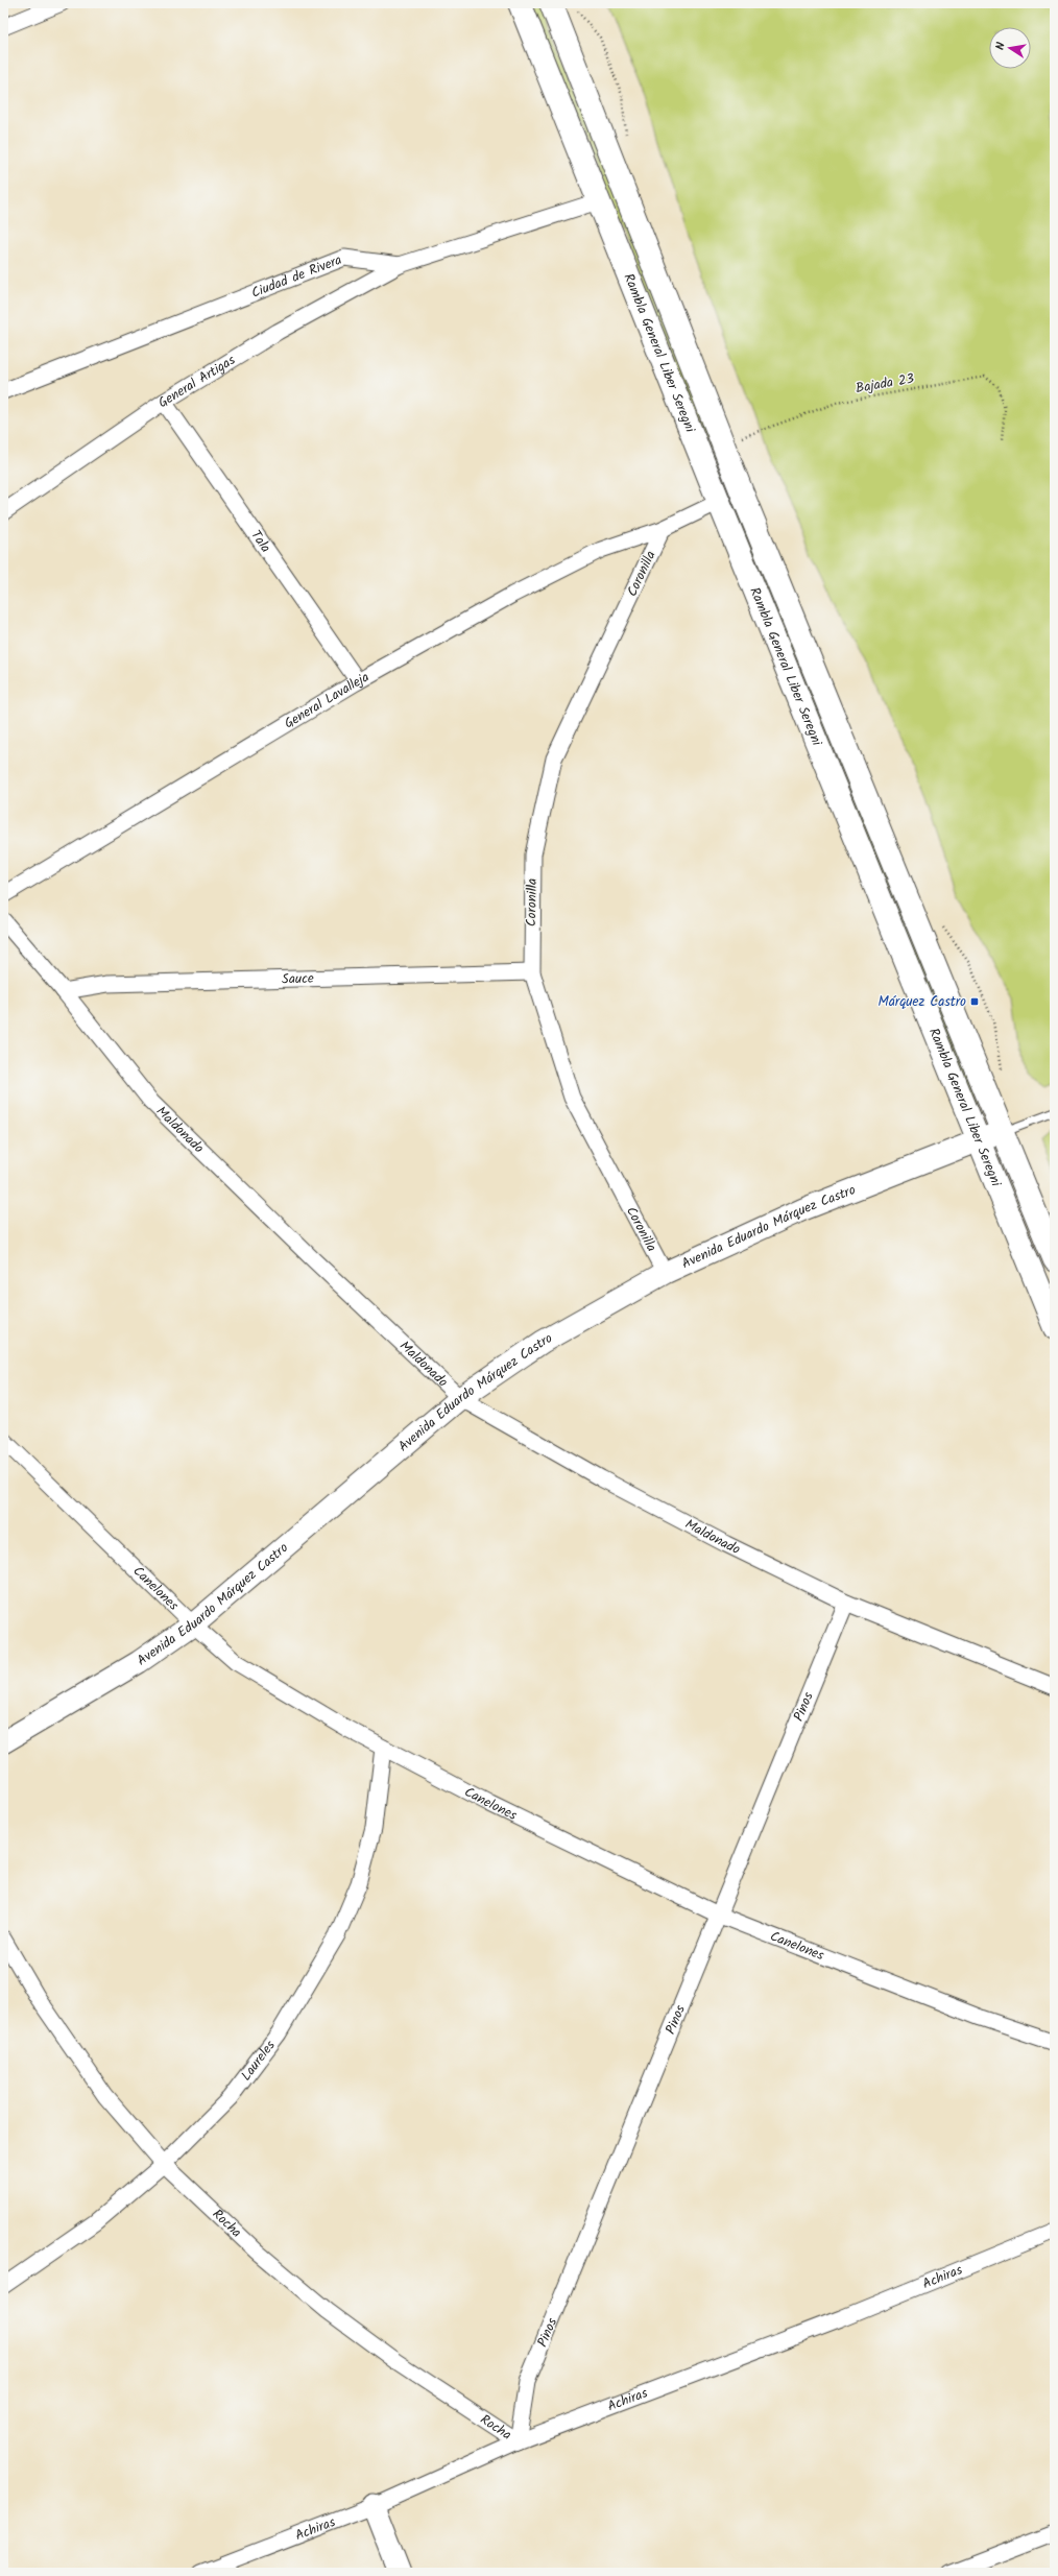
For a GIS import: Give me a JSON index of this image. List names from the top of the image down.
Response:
{
  "streets": {
    "main road": ["Rambla General Liber Seregni"],
    "street": [
      "Ciudad de Rivera",
      "General Artigas",
      "Tala",
      "Coronilla",
      "General Lavalleja",
      "Sauce",
      "Maldonado",
      "Avenida Eduardo Márquez Castro",
      "Canelones",
      "Pinos",
      "Laureles",
      "Rocha",
      "Achiras"
    ],
    "path": ["Bajada 23"]
  },
  "crossings": [
    ["Ciudad de Rivera", "Rambla General Liber Seregni"],
    ["Ciudad de Rivera", "General Artigas"],
    ["Rambla General Liber Seregni", "Bajada 23"],
    ["Rambla General Liber Seregni", "General Lavalleja"],
    ["Rambla General Liber Seregni", "Avenida Eduardo Márquez Castro"],
    ["General Artigas", "Tala"],
    ["Tala", "General Lavalleja"],
    ["Coronilla", "General Lavalleja"],
    ["Coronilla", "Sauce"],
    ["Coronilla", "Avenida Eduardo Márquez Castro"],
    ["Sauce", "Maldonado"],
    ["Maldonado", "Avenida Eduardo Márquez Castro"],
    ["Maldonado", "Pinos"],
    ["Avenida Eduardo Márquez Castro", "Canelones"],
    ["Canelones", "Pinos"],
    ["Canelones", "Laureles"],
    ["Pinos", "Rocha"],
    ["Pinos", "Achiras"],
    ["Laureles", "Rocha"],
    ["Rocha", "Achiras"]
  ],
  "places": {
    "transit": ["Márquez Castro"]
  },
  "north": "left"
}
